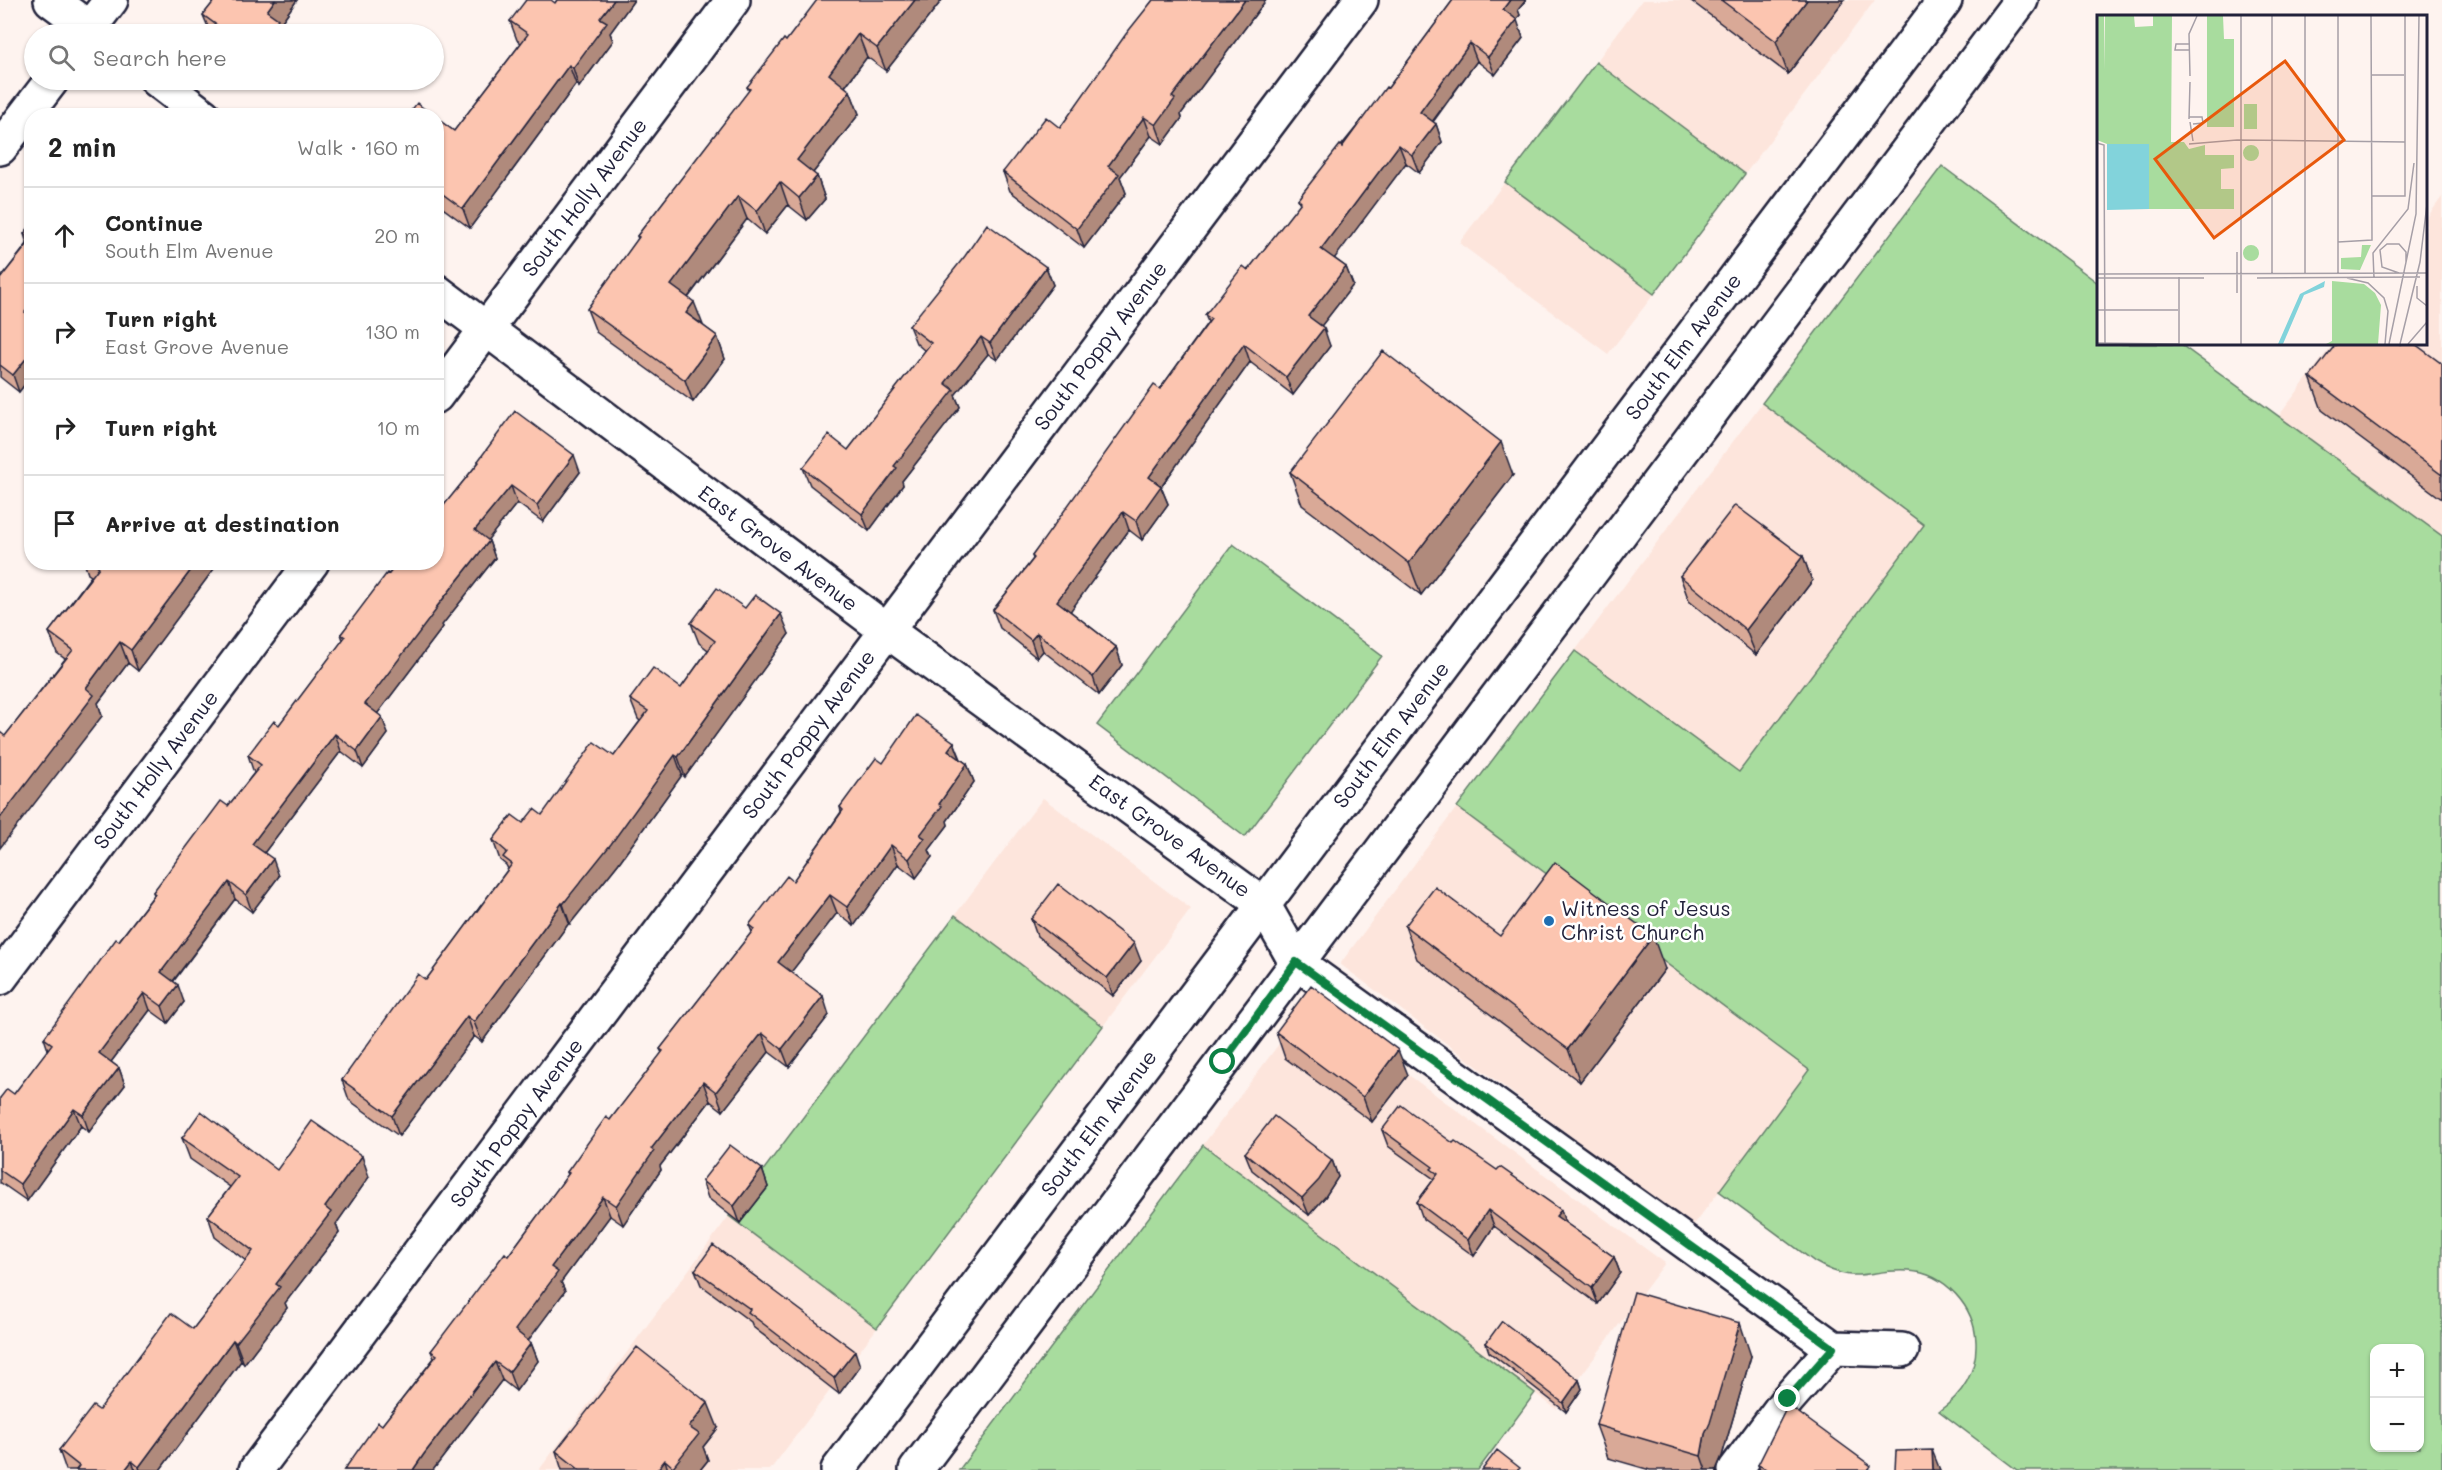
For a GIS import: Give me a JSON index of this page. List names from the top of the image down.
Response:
{
  "streets": {
    "street": [
      "South Holly Avenue",
      "South Poppy Avenue",
      "South Elm Avenue",
      "East Grove Avenue"
    ]
  },
  "crossings": [
    ["South Holly Avenue", "East Grove Avenue"],
    ["South Poppy Avenue", "East Grove Avenue"],
    ["South Elm Avenue", "East Grove Avenue"]
  ],
  "places": ["Witness of Jesus Christ Church"],
  "page": {
    "search": "Search here",
    "heading": ["2 min", "Walk · 160 m"],
    "list": [
      ["Continue", "South Elm Avenue", "20 m"],
      ["Turn right", "East Grove Avenue", "130 m"],
      ["Turn right", "10 m"],
      "Arrive at destination"
    ],
    "map_buttons": ["+", "−"]
  }
}
